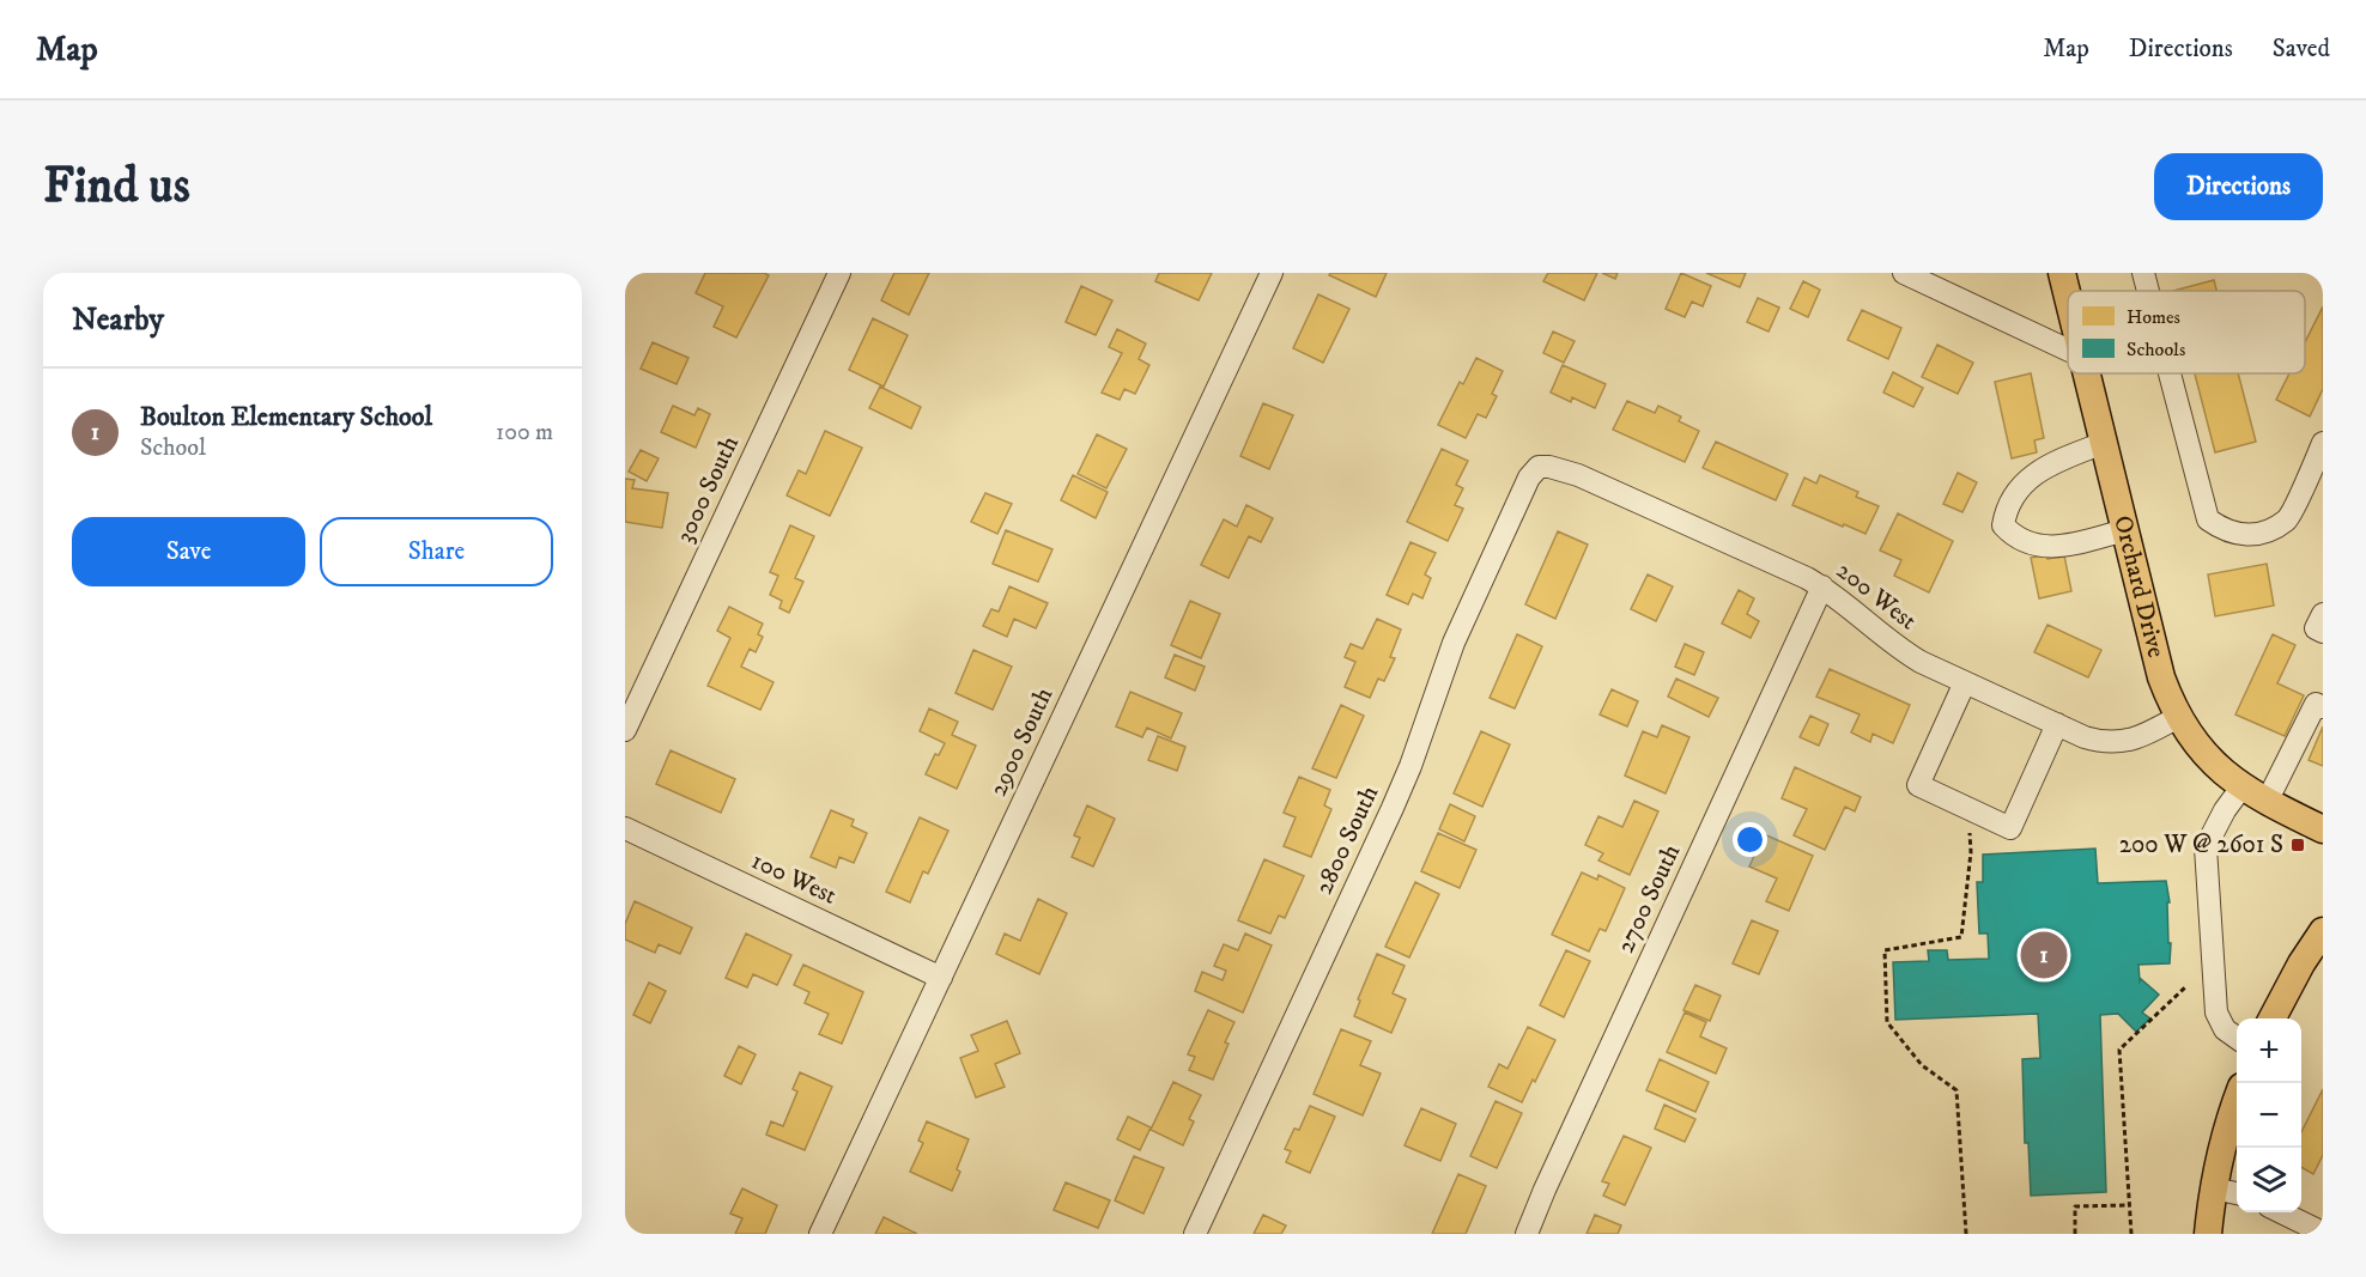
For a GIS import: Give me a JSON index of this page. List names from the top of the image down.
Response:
{
  "streets": {
    "main road": ["Orchard Drive"],
    "street": [
      "3000 South",
      "200 West",
      "2900 South",
      "2800 South",
      "100 West",
      "2700 South"
    ]
  },
  "crossings": [
    ["Orchard Drive", "200 West"],
    ["200 West", "2800 South"],
    ["200 West", "2700 South"],
    ["2900 South", "100 West"]
  ],
  "places": {
    "transit": ["200 W @ 2601 S"]
  },
  "legend": ["Homes", "Schools"],
  "page": {
    "header": "Map",
    "nav": ["Map", "Directions", "Saved"],
    "buttons": [
      "Directions",
      ["Save", "Share"]
    ],
    "title": "Find us",
    "heading": "Nearby",
    "list": [
      {
        "mark": "1",
        "name": "Boulton Elementary School",
        "note": "School",
        "value": "100 m"
      }
    ],
    "pins": "1",
    "map_buttons": ["+", "−"]
  }
}
